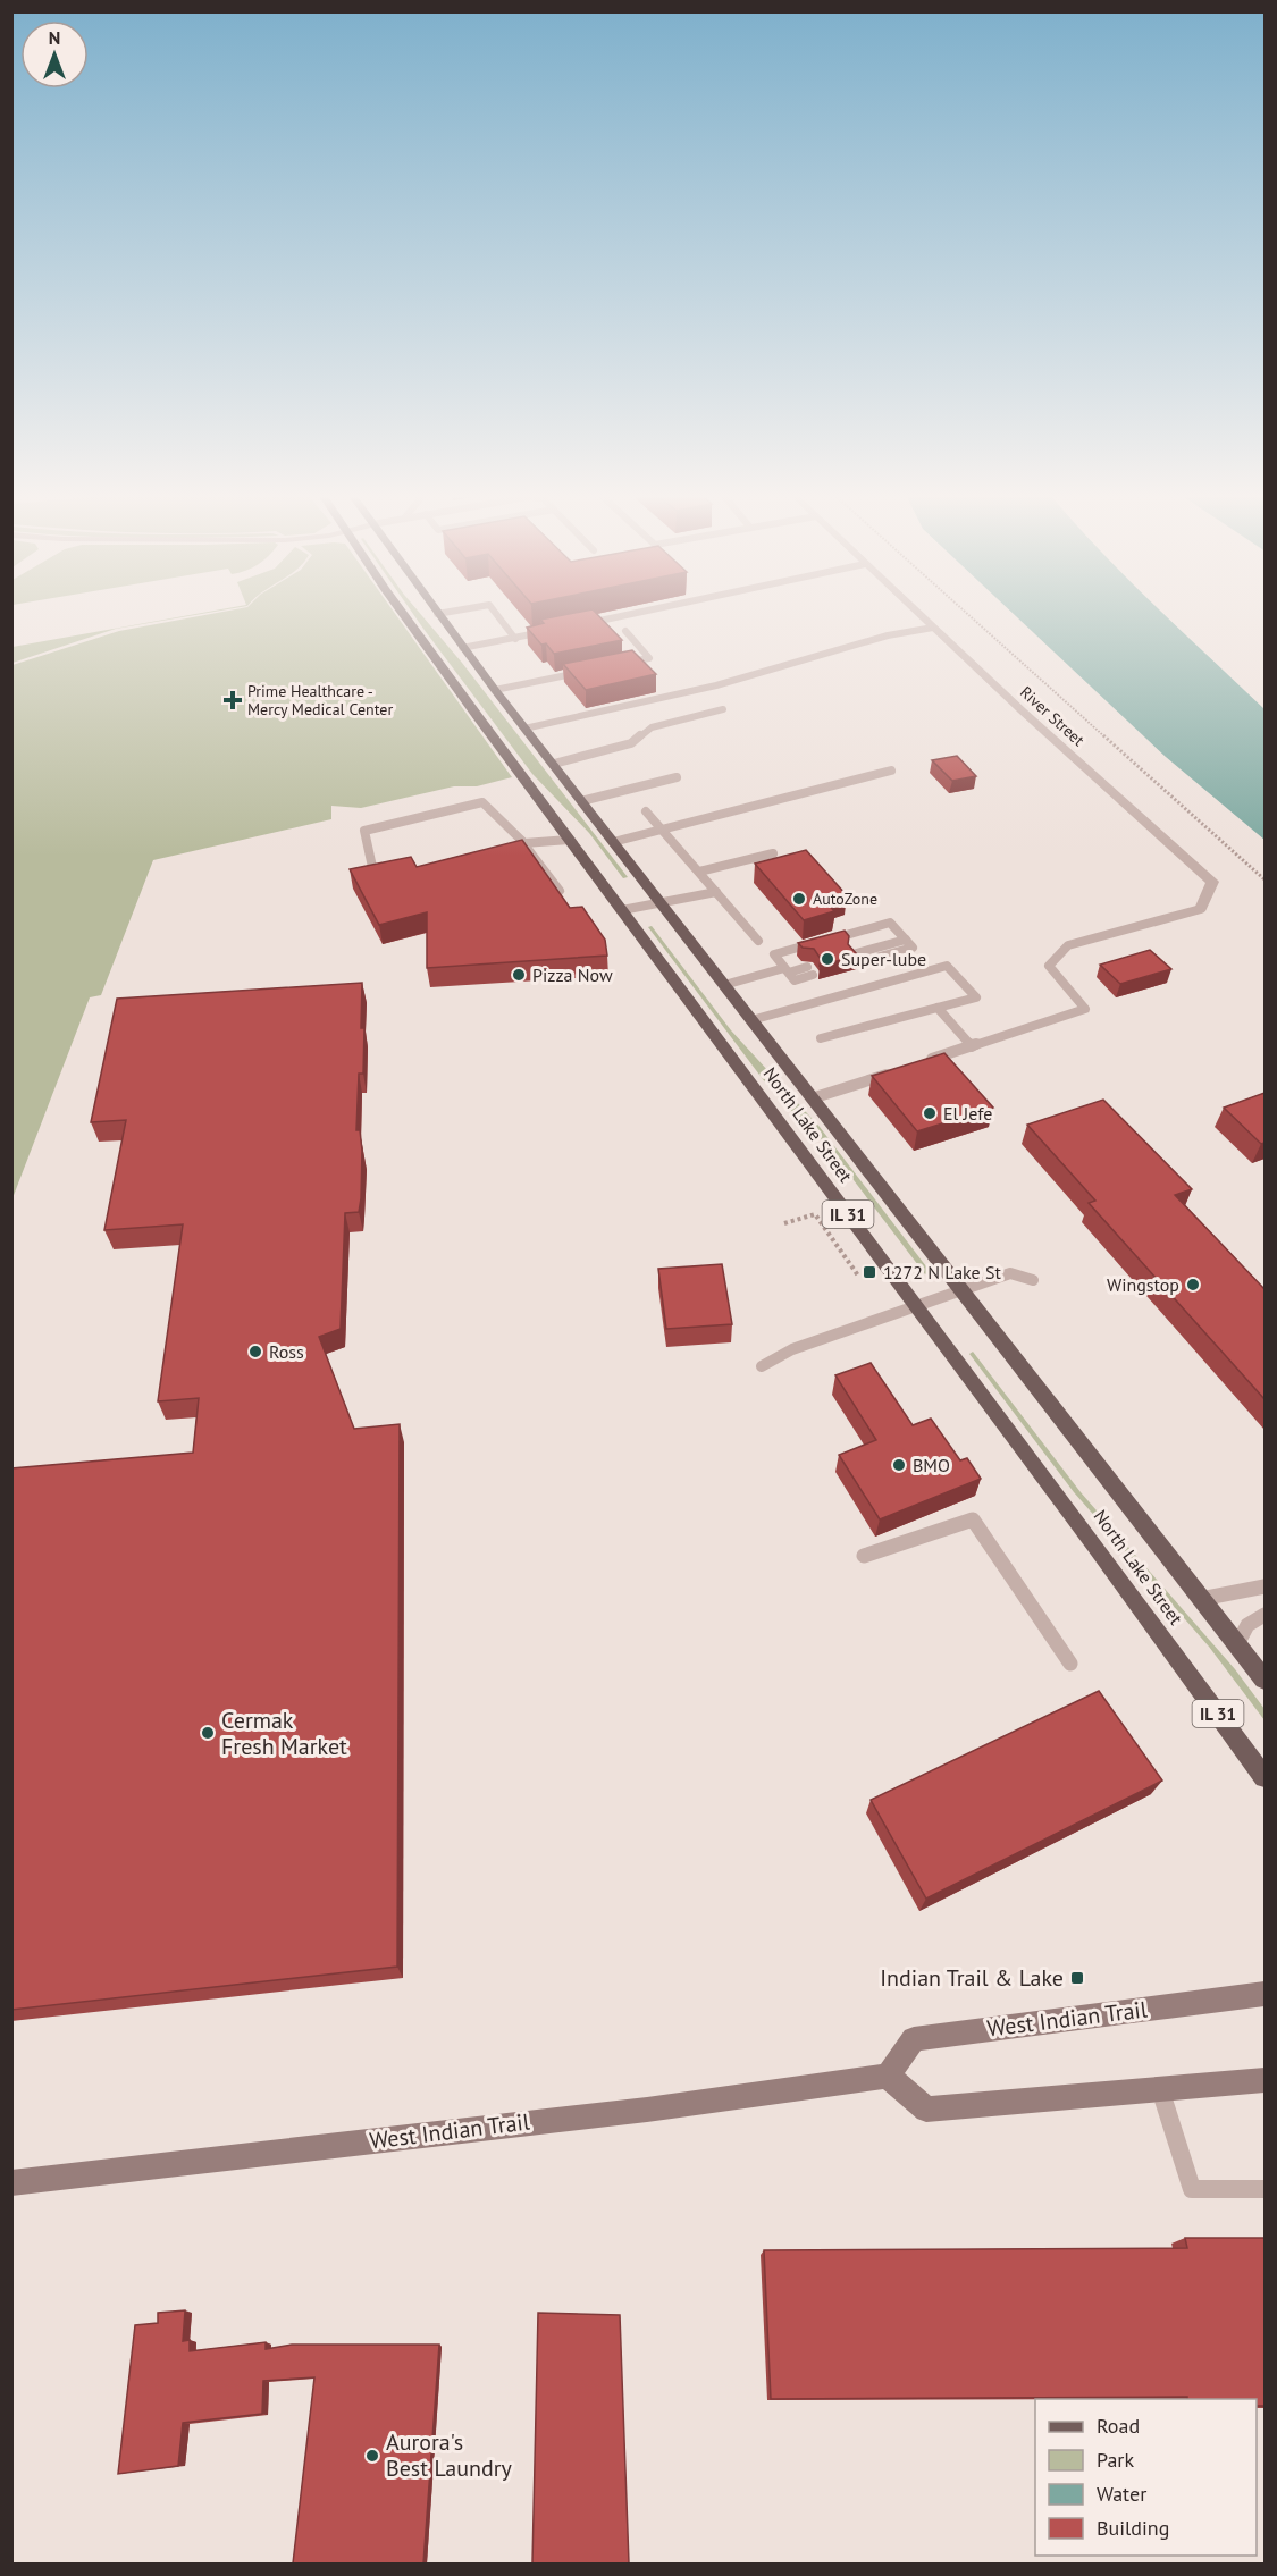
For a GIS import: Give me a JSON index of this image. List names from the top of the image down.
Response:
{
  "streets": {
    "main road": ["North Lake Street", "IL 31", "West Indian Trail"],
    "street": ["River Street"]
  },
  "places": {
    "health": ["Prime Healthcare - Mercy Medical Center"],
    "other": [
      "AutoZone",
      "Super-lube",
      "Pizza Now",
      "El Jefe",
      "Wingstop",
      "Ross",
      "BMO",
      "Cermak Fresh Market",
      "Aurora's Best Laundry"
    ],
    "transit": ["1272 N Lake St", "Indian Trail & Lake"]
  },
  "legend": [
    "Road",
    "Park",
    "Water",
    "Building"
  ],
  "north": "top"
}
